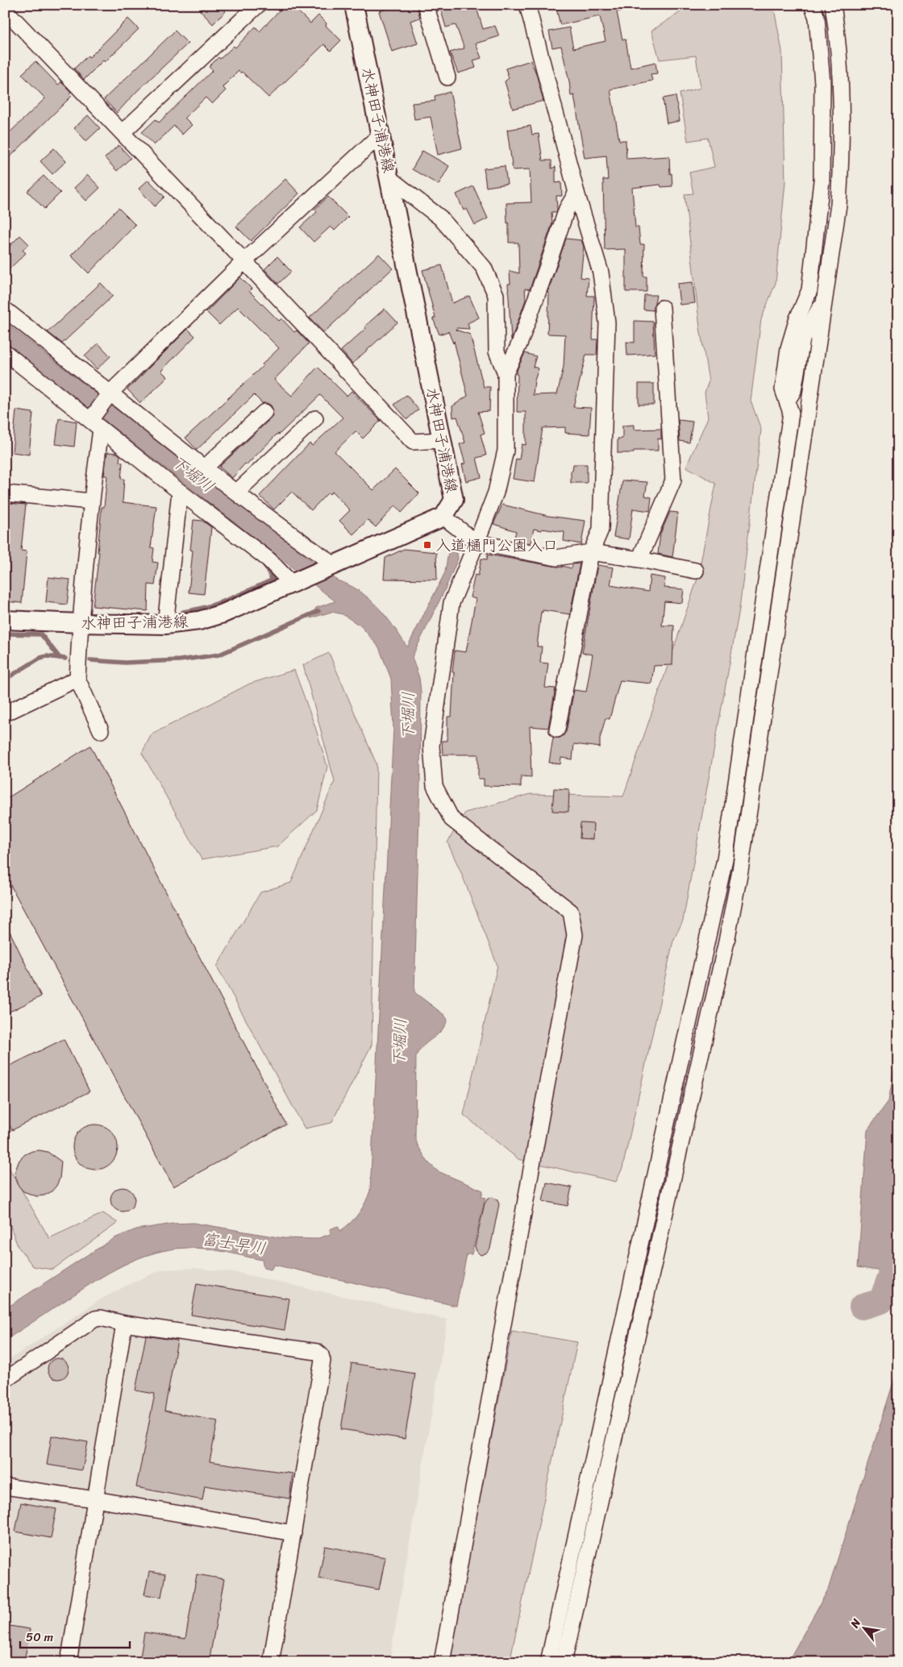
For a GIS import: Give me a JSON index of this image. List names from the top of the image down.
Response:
{
  "streets": {
    "main road": ["水神田子浦港線"]
  },
  "water": ["下堀川", "富士早川"],
  "places": {
    "transit": ["入道樋門公園入口"]
  },
  "scale_bar": "50 m",
  "north": "top left"
}
